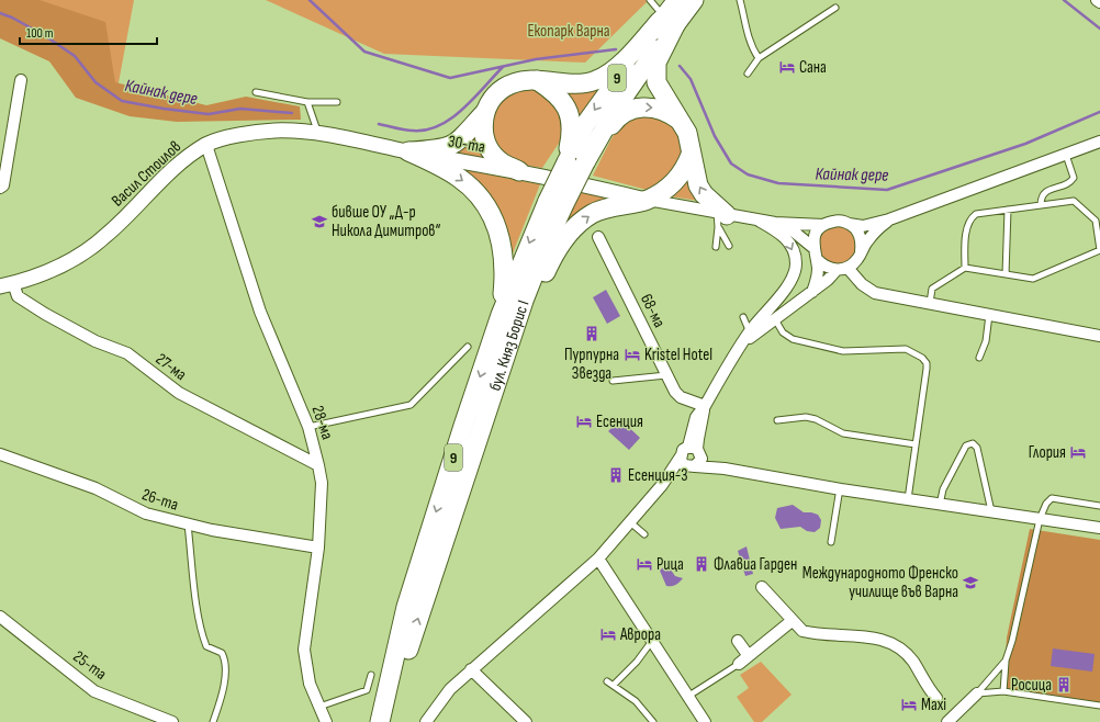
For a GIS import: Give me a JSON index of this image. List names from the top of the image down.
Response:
{
  "streets": {
    "highway": ["9", "бул. Княз Борис I"],
    "street": [
      "30-та",
      "Васил Стоилов",
      "68-ма",
      "27-ма",
      "28-ма",
      "26-та",
      "25-та"
    ]
  },
  "crossings": [
    ["30-та", "Васил Стоилов"],
    ["Васил Стоилов", "27-ма"],
    ["Васил Стоилов", "28-ма"],
    ["27-ма", "28-ма"],
    ["28-ма", "26-та"]
  ],
  "water": ["Кайнак дере"],
  "parks": ["Екопарк Варна"],
  "places": {
    "hotel": [
      "Сана",
      "Kristel Hotel",
      "Есенция",
      "Глория",
      "Рица",
      "Аврора",
      "Maxi"
    ],
    "school or university": ["бивше ОУ „Д-р Никола Димитров“", "Международното Френско училище във Варна"],
    "building": [
      "Пурпурна Звезда",
      "Есенция-3",
      "Флавиа Гарден",
      "Росица"
    ]
  },
  "scale_bar": "100 m"
}
